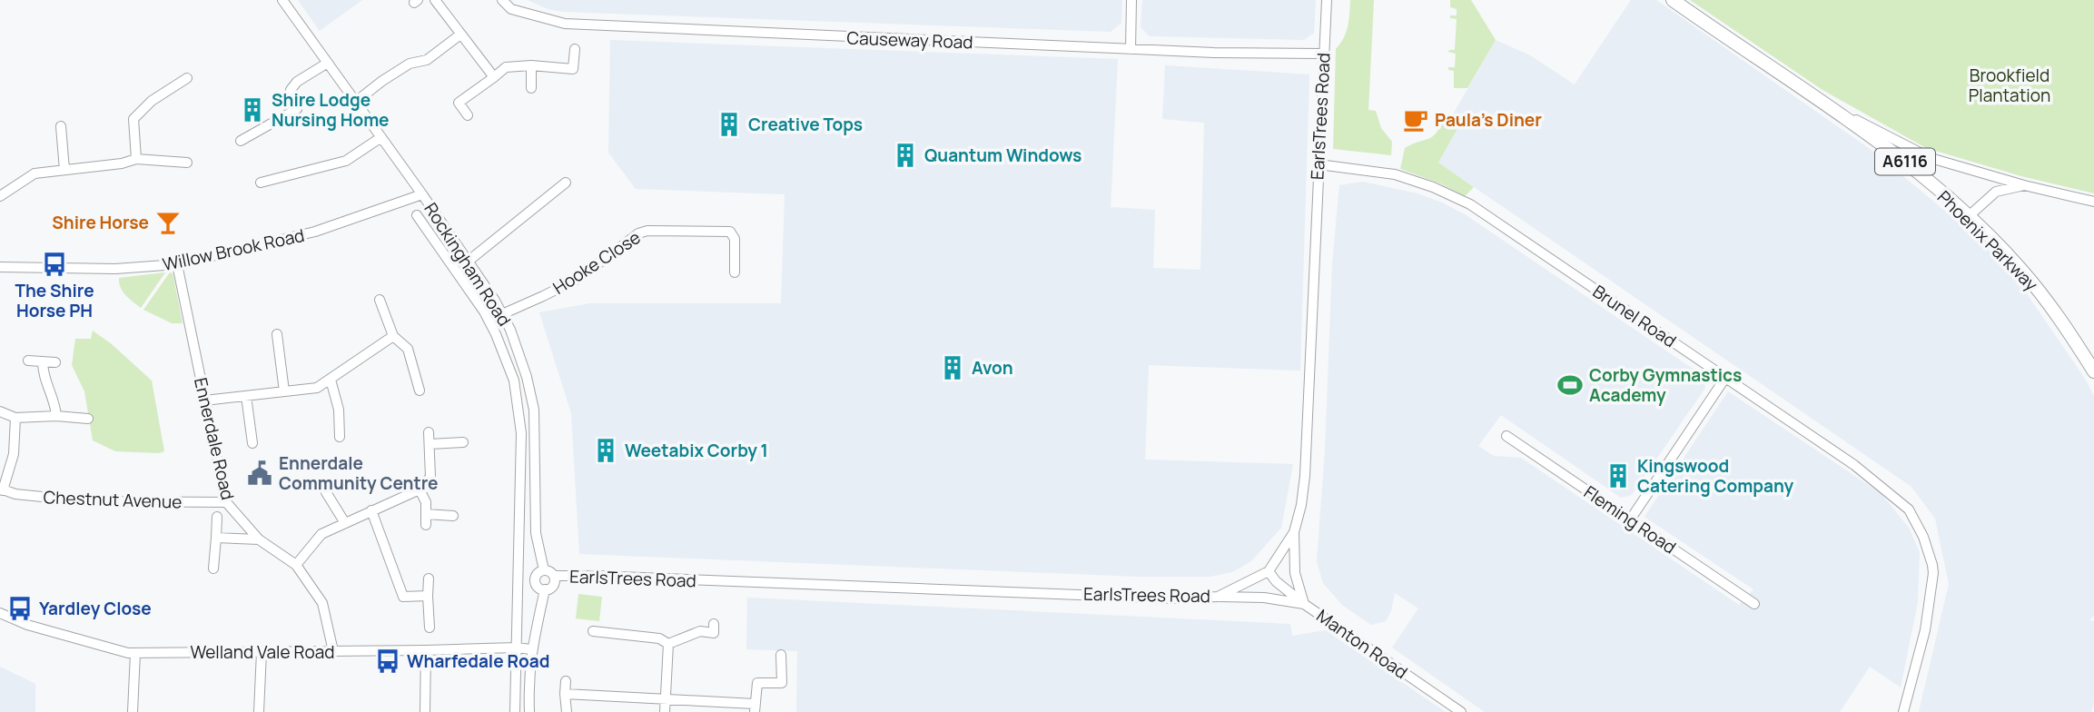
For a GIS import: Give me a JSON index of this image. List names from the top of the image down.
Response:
{
  "streets": {
    "main road": ["A6116", "Phoenix Parkway"],
    "street": [
      "Causeway Road",
      "EarlsTrees Road",
      "Willow Brook Road",
      "Hooke Close",
      "Rockingham Road",
      "Brunel Road",
      "Ennerdale Road",
      "Chestnut Avenue",
      "Fleming Road",
      "Manton Road",
      "Welland Vale Road"
    ]
  },
  "crossings": [
    ["Causeway Road", "EarlsTrees Road"],
    ["EarlsTrees Road", "Rockingham Road"],
    ["EarlsTrees Road", "Brunel Road"],
    ["EarlsTrees Road", "Manton Road"],
    ["Willow Brook Road", "Rockingham Road"],
    ["Willow Brook Road", "Ennerdale Road"],
    ["Hooke Close", "Rockingham Road"],
    ["Ennerdale Road", "Chestnut Avenue"],
    ["Ennerdale Road", "Welland Vale Road"]
  ],
  "parks": ["Brookfield Plantation"],
  "places": {
    "building": [
      "Shire Lodge Nursing Home",
      "Creative Tops",
      "Quantum Windows",
      "Avon",
      "Weetabix Corby 1",
      "Kingswood Catering Company"
    ],
    "cafe": ["Paula's Diner"],
    "bar": ["Shire Horse"],
    "bus stop": ["The Shire Horse PH", "Yardley Close", "Wharfedale Road"],
    "sports": ["Corby Gymnastics Academy"],
    "public building": ["Ennerdale Community Centre"]
  }
}
